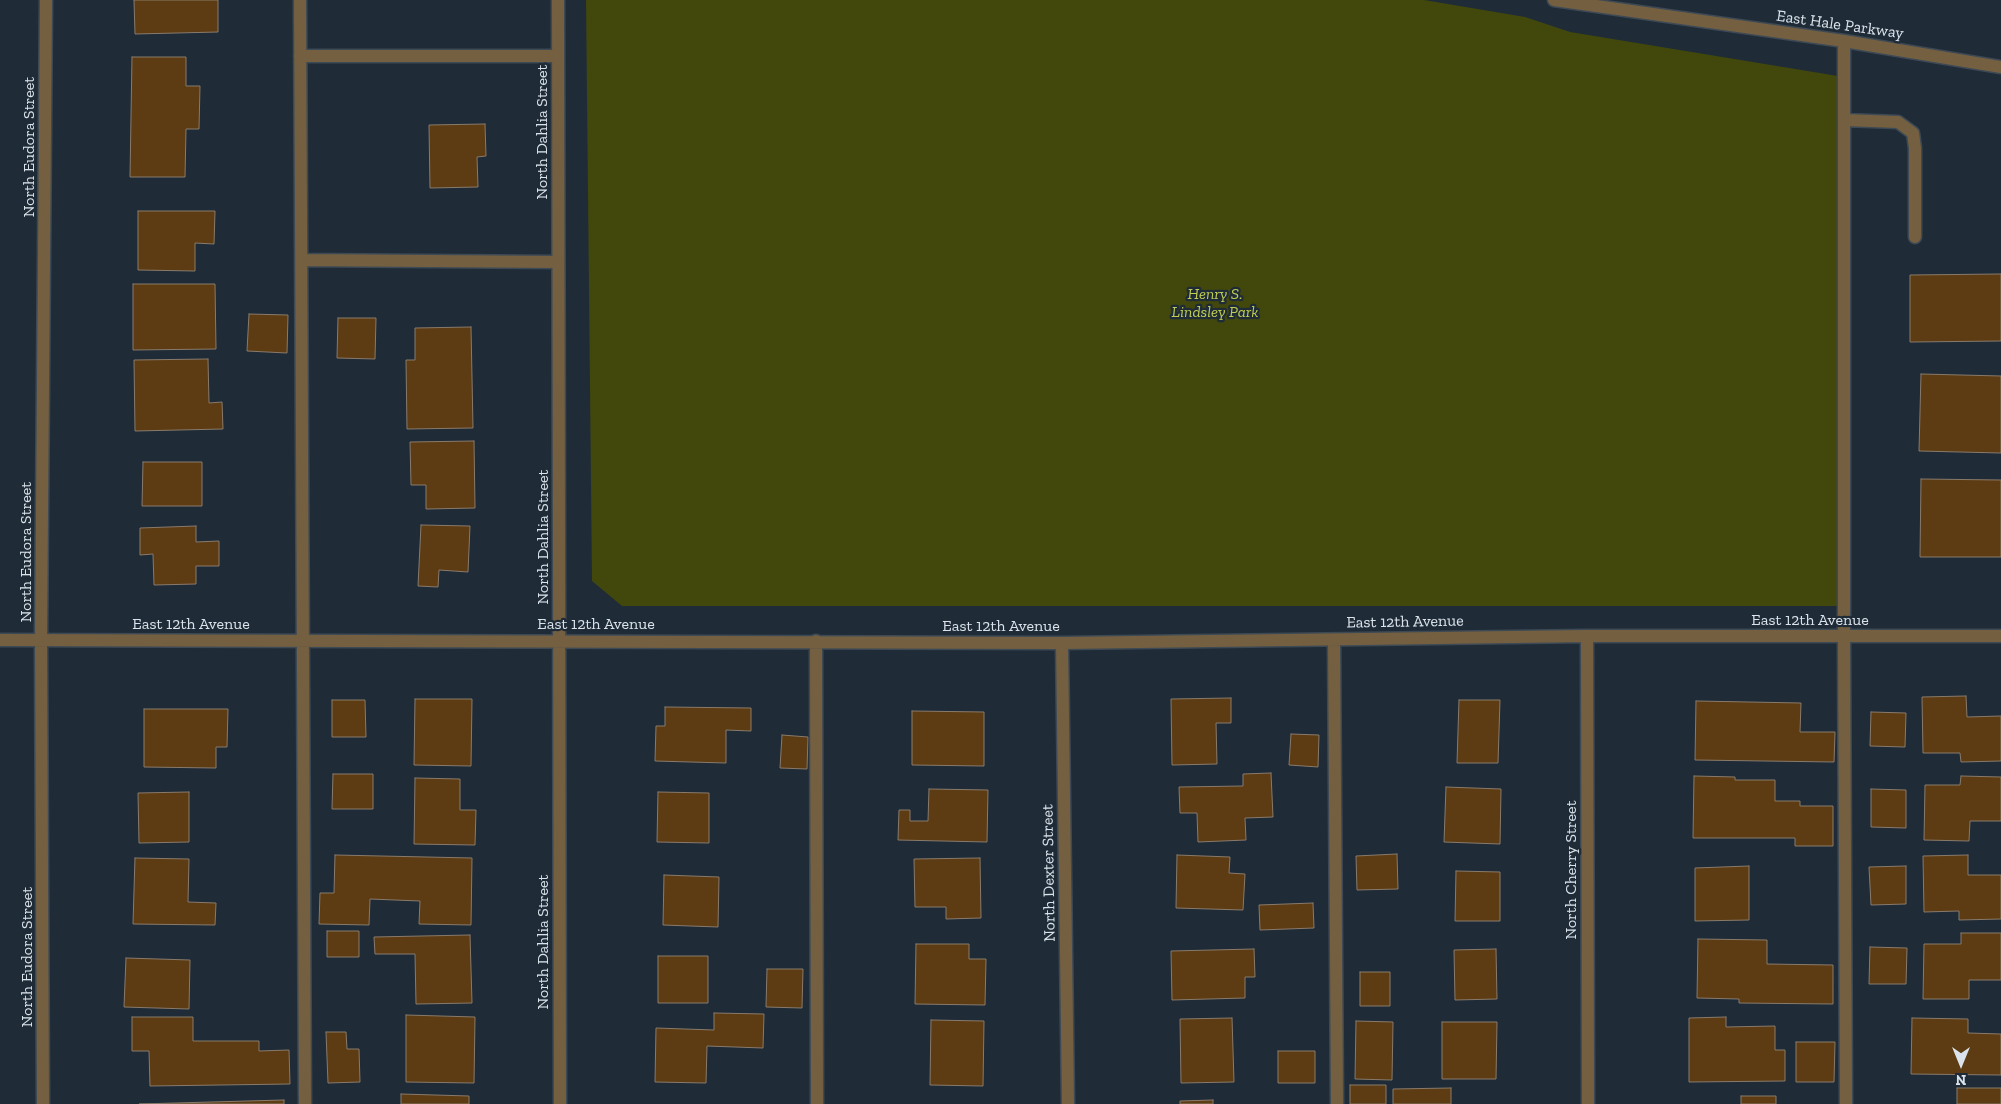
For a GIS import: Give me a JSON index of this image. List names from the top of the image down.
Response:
{
  "streets": {
    "street": [
      "East Hale Parkway",
      "North Dahlia Street",
      "North Eudora Street",
      "East 12th Avenue",
      "North Cherry Street",
      "North Dexter Street"
    ]
  },
  "crossings": [
    ["North Dahlia Street", "East 12th Avenue"],
    ["North Eudora Street", "East 12th Avenue"],
    ["East 12th Avenue", "North Cherry Street"],
    ["East 12th Avenue", "North Dexter Street"]
  ],
  "parks": ["Henry S. Lindsley Park"],
  "north": "bottom"
}
